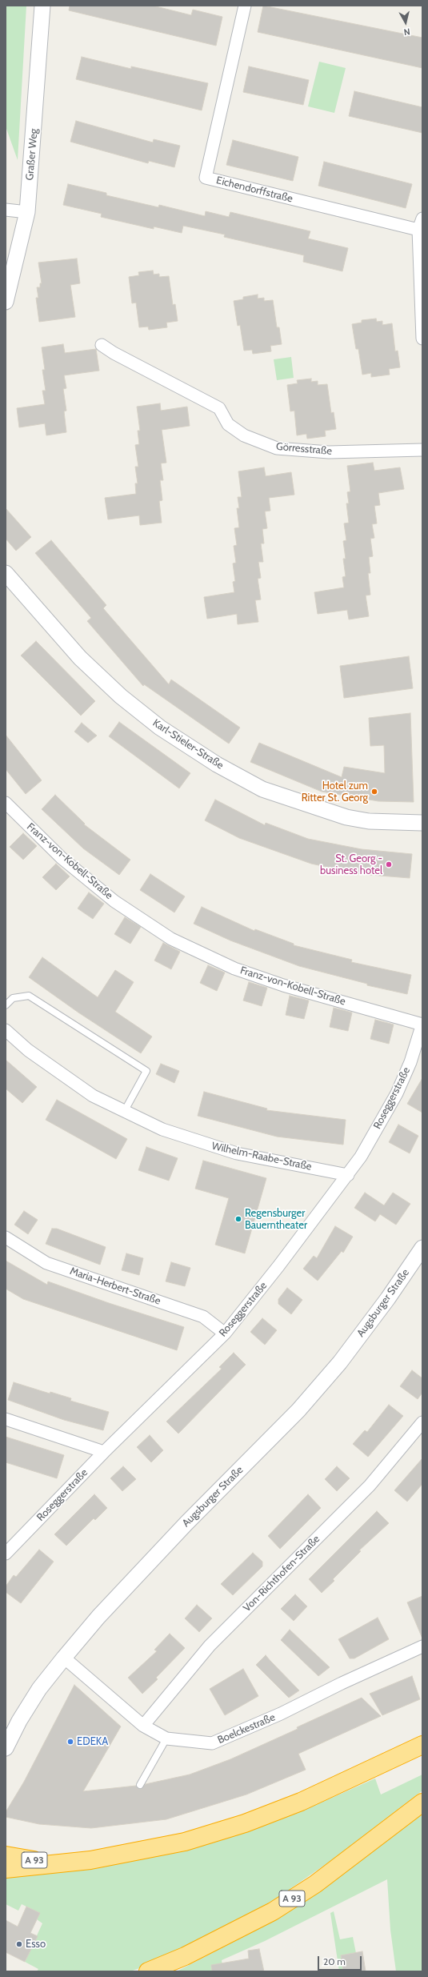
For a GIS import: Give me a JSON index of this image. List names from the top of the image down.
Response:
{
  "streets": {
    "highway": ["A 93"],
    "street": [
      "Graßer Weg",
      "Eichendorffstraße",
      "Görresstraße",
      "Karl-Stieler-Straße",
      "Franz-von-Kobell-Straße",
      "Roseggerstraße",
      "Wilhelm-Raabe-Straße",
      "Maria-Herbert-Straße",
      "Augsburger Straße",
      "Von-Richthofen-Straße",
      "Boelckestraße"
    ]
  },
  "crossings": [
    ["Franz-von-Kobell-Straße", "Roseggerstraße"],
    ["Roseggerstraße", "Wilhelm-Raabe-Straße"],
    ["Roseggerstraße", "Maria-Herbert-Straße"],
    ["Augsburger Straße", "Boelckestraße"],
    ["Von-Richthofen-Straße", "Boelckestraße"]
  ],
  "places": [
    "Hotel zum Ritter St. Georg",
    "St. Georg - business hotel",
    "Regensburger Bauerntheater",
    "EDEKA",
    "Esso"
  ],
  "scale_bar": "20 m",
  "north": "bottom"
}
